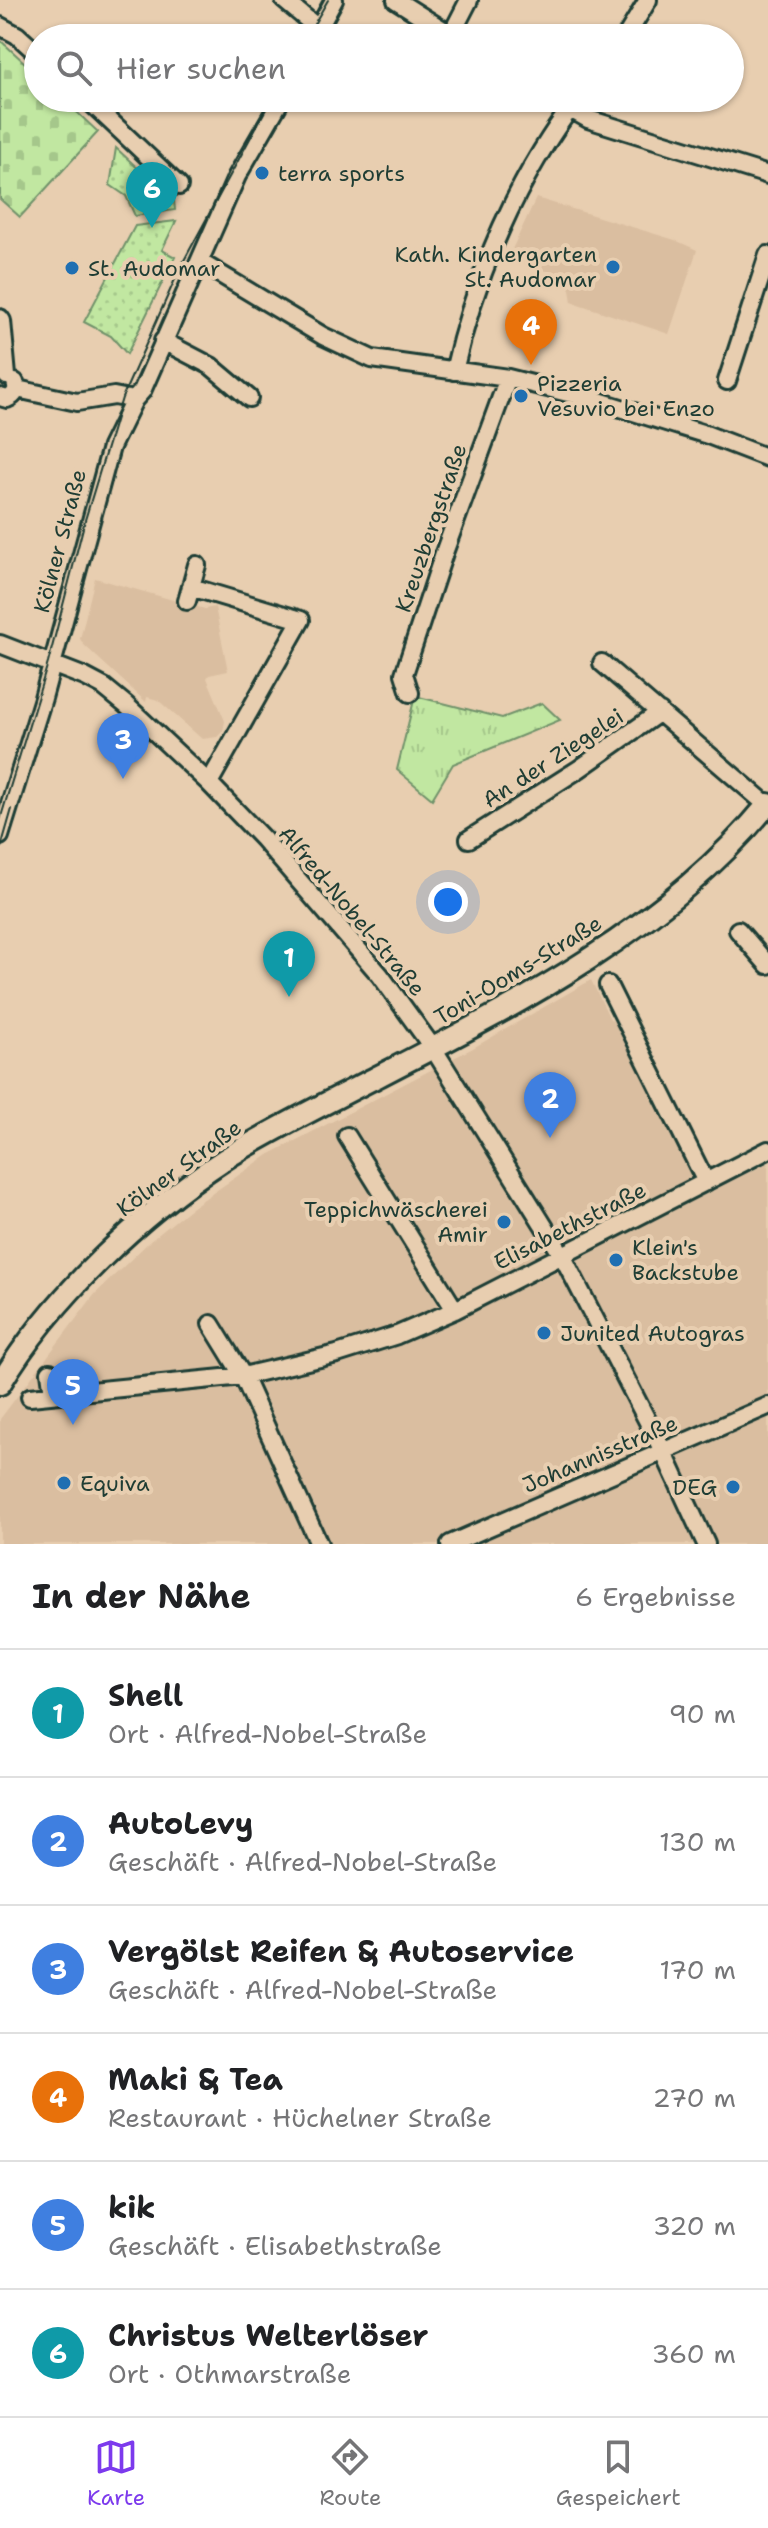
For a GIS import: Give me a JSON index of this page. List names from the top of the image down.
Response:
{
  "streets": {
    "main road": ["Kölner Straße", "Toni-Ooms-Straße"],
    "street": [
      "Kreuzbergstraße",
      "An der Ziegelei",
      "Alfred-Nobel-Straße",
      "Elisabethstraße",
      "Johannisstraße"
    ]
  },
  "crossings": [
    ["Kölner Straße", "Alfred-Nobel-Straße"],
    ["Kölner Straße", "Toni-Ooms-Straße"],
    ["An der Ziegelei", "Toni-Ooms-Straße"],
    ["Alfred-Nobel-Straße", "Toni-Ooms-Straße"],
    ["Alfred-Nobel-Straße", "Elisabethstraße"],
    ["Alfred-Nobel-Straße", "Johannisstraße"]
  ],
  "places": [
    "terra sports",
    "Kath. Kindergarten St. Audomar",
    "St. Audomar",
    "Pizzeria Vesuvio bei Enzo",
    "Teppichwäscherei Amir",
    "Klein's Backstube",
    "Junited Autogras",
    "Equiva",
    "DEG"
  ],
  "page": {
    "search": "Hier suchen",
    "pins": [
      "6",
      "4",
      "3",
      "1",
      "2",
      "5"
    ],
    "heading": ["In der Nähe", "6 Ergebnisse"],
    "list": [
      {
        "mark": "1",
        "name": "Shell",
        "note": "Ort · Alfred-Nobel-Straße",
        "value": "90 m"
      },
      {
        "mark": "2",
        "name": "AutoLevy",
        "note": "Geschäft · Alfred-Nobel-Straße",
        "value": "130 m"
      },
      {
        "mark": "3",
        "name": "Vergölst Reifen & Autoservice",
        "note": "Geschäft · Alfred-Nobel-Straße",
        "value": "170 m"
      },
      {
        "mark": "4",
        "name": "Maki & Tea",
        "note": "Restaurant · Hüchelner Straße",
        "value": "270 m"
      },
      {
        "mark": "5",
        "name": "kik",
        "note": "Geschäft · Elisabethstraße",
        "value": "320 m"
      },
      {
        "mark": "6",
        "name": "Christus Welterlöser",
        "note": "Ort · Othmarstraße",
        "value": "360 m"
      }
    ],
    "nav": ["Karte", "Route", "Gespeichert"]
  }
}
